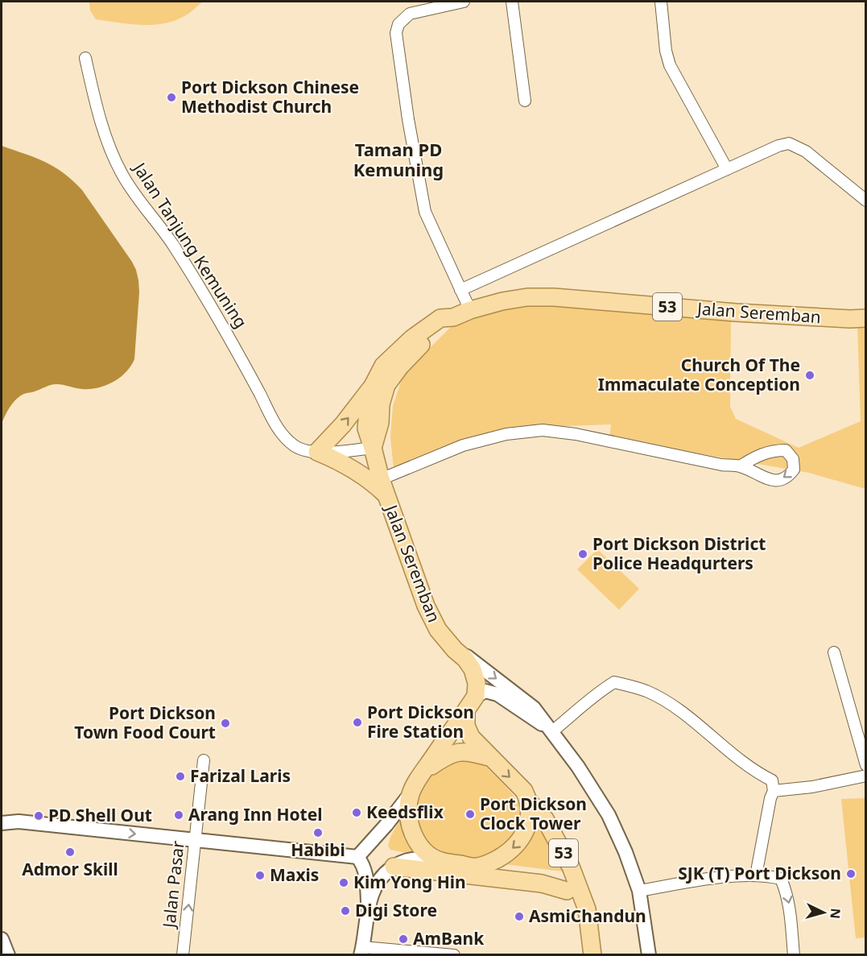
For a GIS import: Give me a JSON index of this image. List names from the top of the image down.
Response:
{
  "streets": {
    "main road": ["53", "Jalan Seremban"],
    "street": ["Jalan Tanjung Kemuning", "Jalan Pasar"]
  },
  "crossings": [
    ["Jalan Tanjung Kemuning", "Jalan Seremban"]
  ],
  "one_way": ["Jalan Pasar"],
  "districts": ["Taman PD Kemuning"],
  "places": [
    "Port Dickson Chinese Methodist Church",
    "Church Of The Immaculate Conception",
    "Port Dickson District Police Headqurters",
    "Port Dickson Fire Station",
    "Port Dickson Town Food Court",
    "Farizal Laris",
    "Keedsflix",
    "Port Dickson Clock Tower",
    "Arang Inn Hotel",
    "PD Shell Out",
    "Habibi",
    "Admor Skill",
    "SJK (T) Port Dickson",
    "Maxis",
    "Kim Yong Hin",
    "Digi Store",
    "AsmiChandun",
    "AmBank"
  ],
  "north": "right"
}
